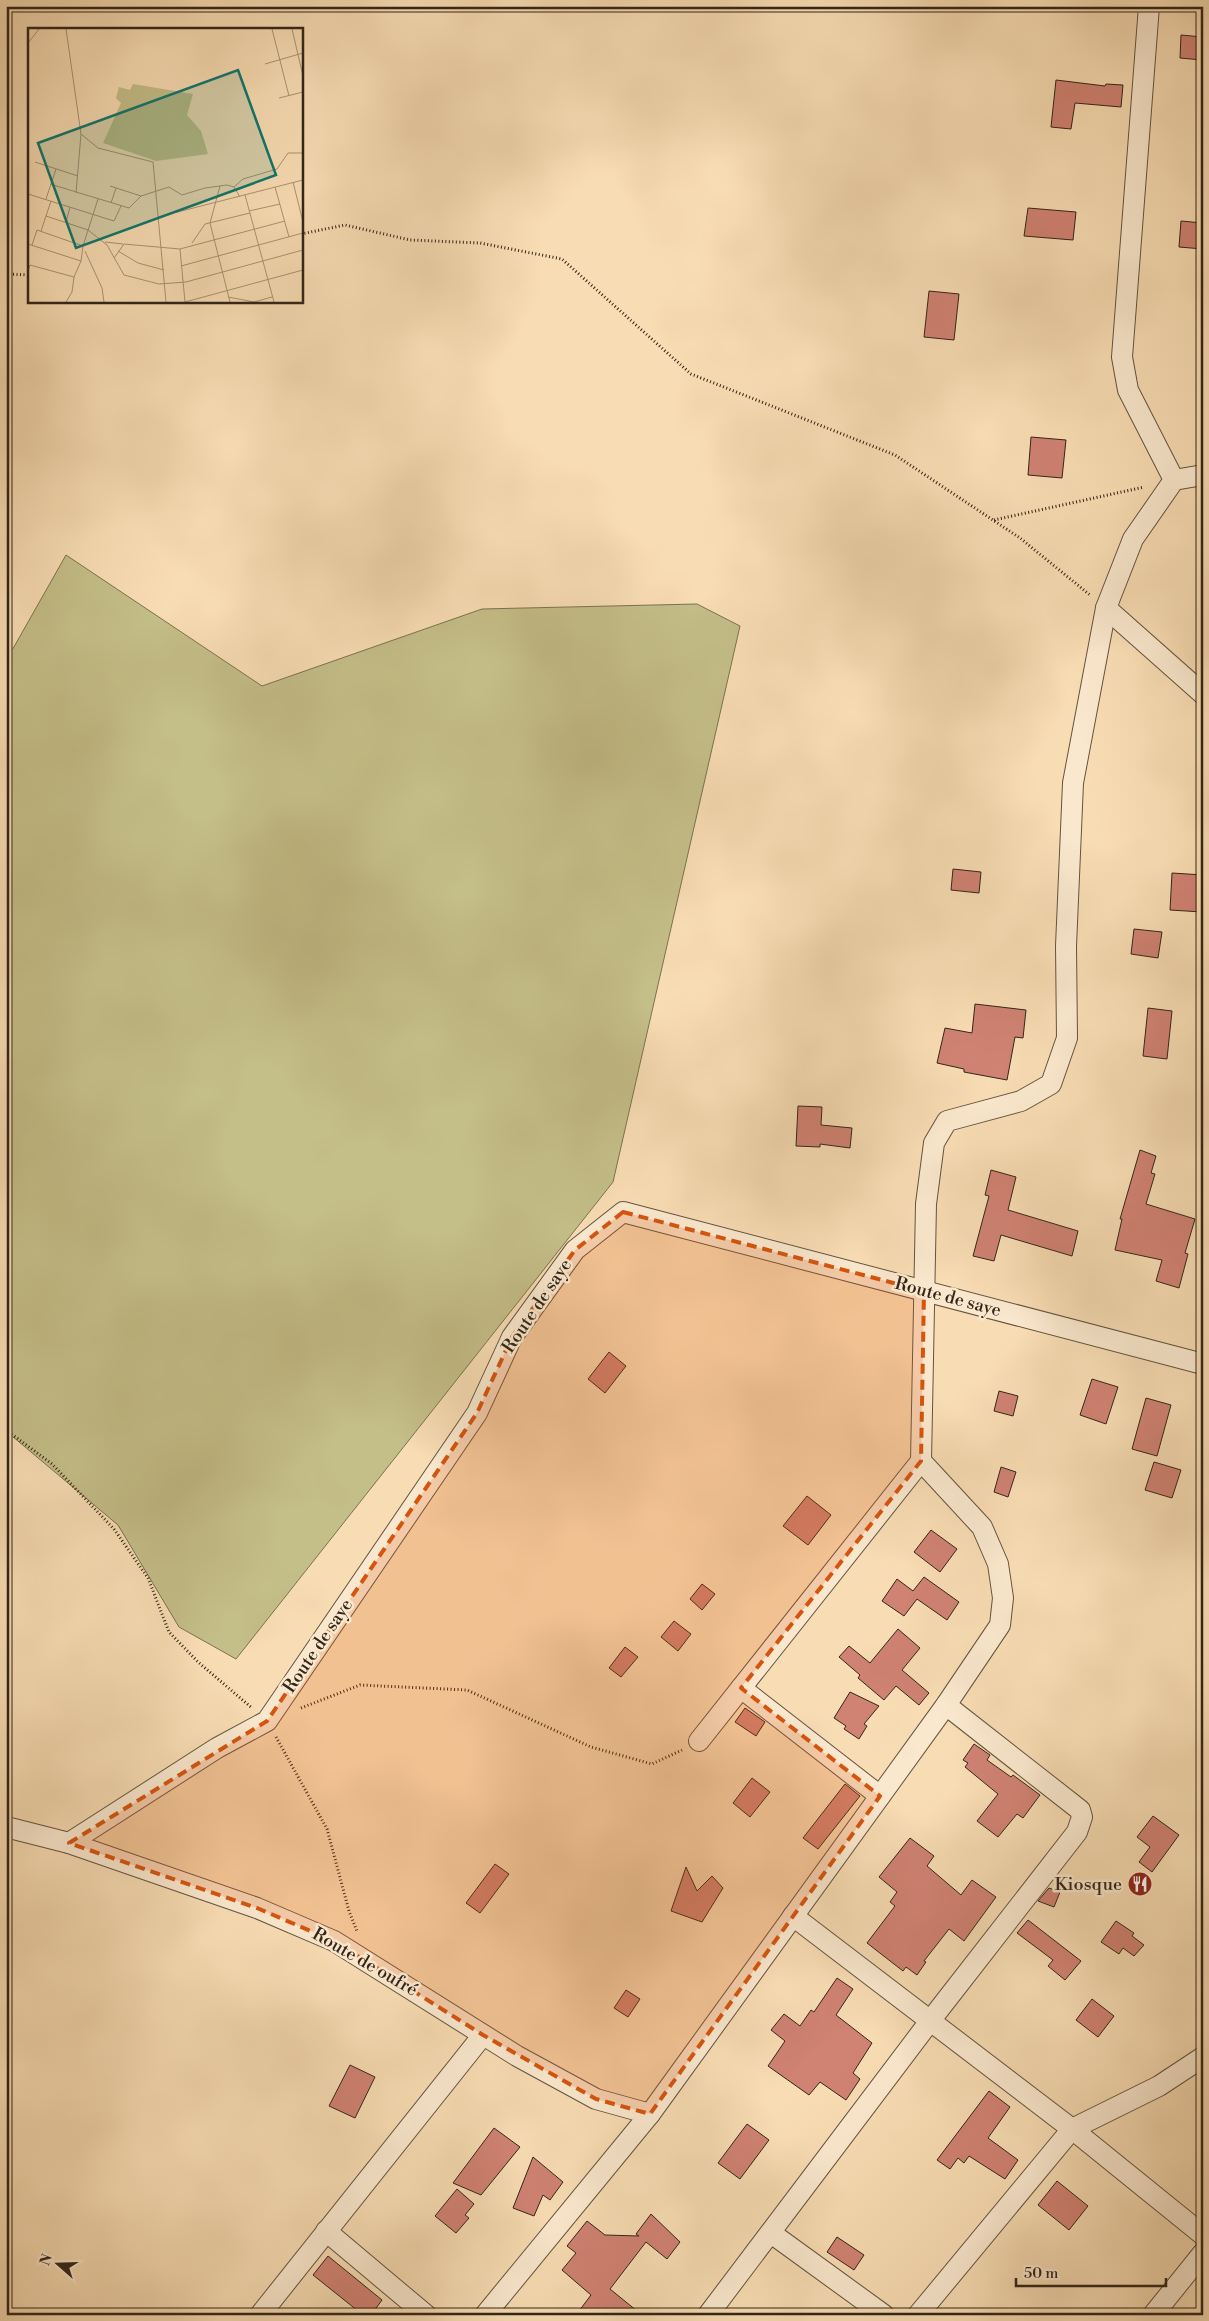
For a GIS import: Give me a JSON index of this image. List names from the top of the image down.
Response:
{
  "streets": {
    "street": ["Route de saye", "Route de oufré"]
  },
  "crossings": [
    ["Route de saye", "Route de oufré"]
  ],
  "places": {
    "restaurant": ["Kiosque"]
  },
  "scale_bar": "50 m",
  "north": "left"
}
